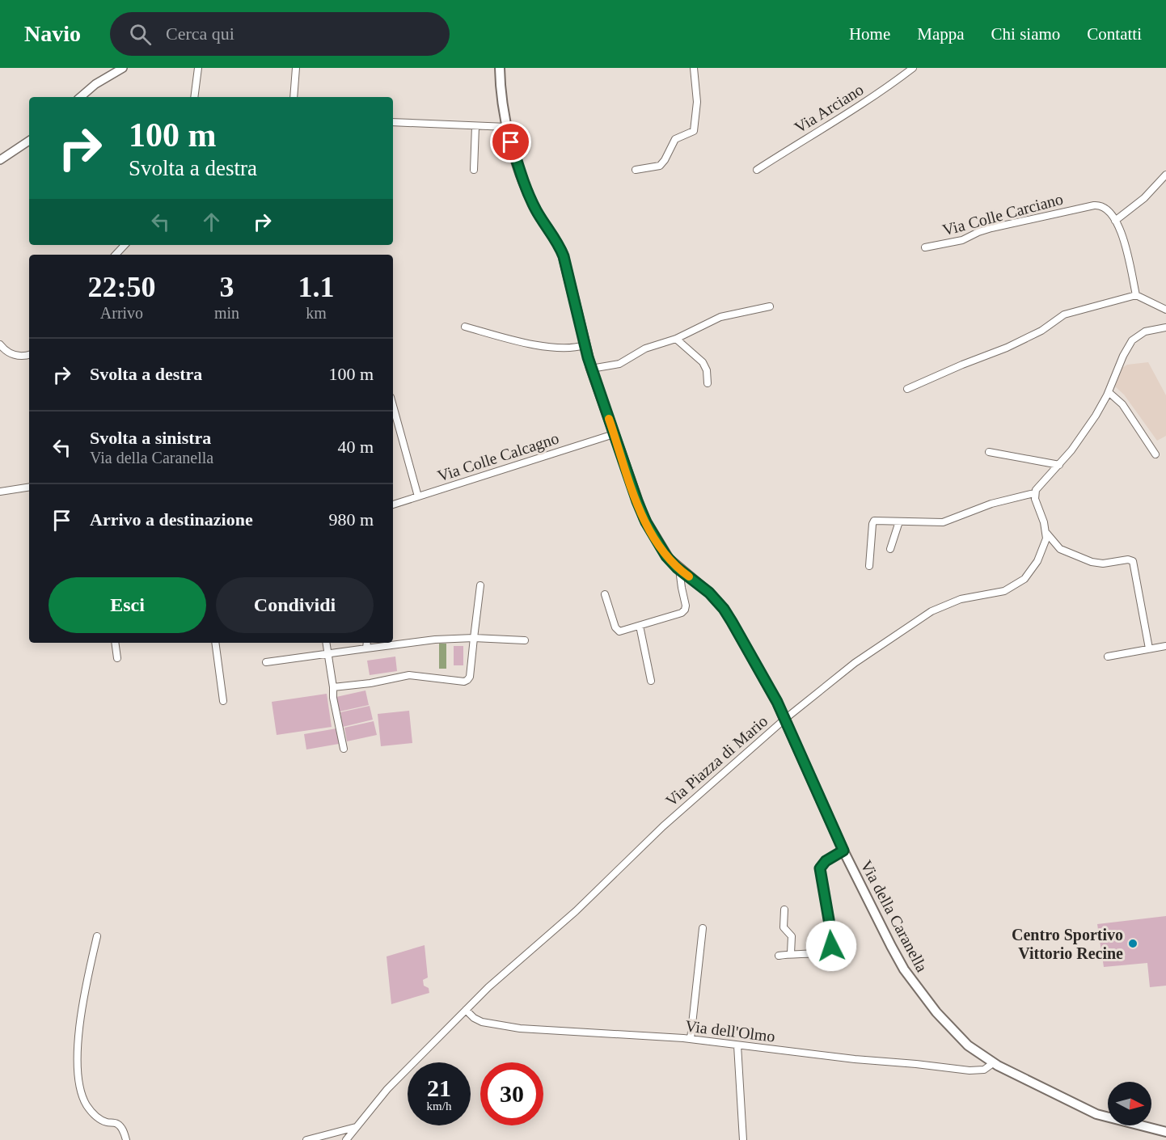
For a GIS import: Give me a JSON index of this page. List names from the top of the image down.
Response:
{
  "streets": {
    "main road": ["Via della Caranella"],
    "street": [
      "Via Arciano",
      "Via Colle Carciano",
      "Via Colle Calcagno",
      "Via Piazza di Mario",
      "Via dell'Olmo"
    ]
  },
  "crossings": [
    ["Via Colle Calcagno", "Via della Caranella"],
    ["Via Piazza di Mario", "Via della Caranella"],
    ["Via Piazza di Mario", "Via dell'Olmo"],
    ["Via della Caranella", "Via dell'Olmo"]
  ],
  "places": ["Centro Sportivo Vittorio Recine"],
  "north": "right",
  "page": {
    "header": "Navio",
    "search": "Cerca qui",
    "nav": [
      "Home",
      "Mappa",
      "Chi siamo",
      "Contatti"
    ],
    "turn": ["100 m", "Svolta a destra"],
    "eta": [
      "22:50",
      "Arrivo",
      "3",
      "min",
      "1.1",
      "km"
    ],
    "list": [
      {
        "name": "Svolta a destra",
        "value": "100 m"
      },
      {
        "name": "Svolta a sinistra",
        "note": "Via della Caranella",
        "value": "40 m"
      },
      {
        "name": "Arrivo a destinazione",
        "value": "980 m"
      }
    ],
    "buttons": ["Esci", "Condividi"],
    "speed": "21 km/h",
    "limit": "30"
  }
}
